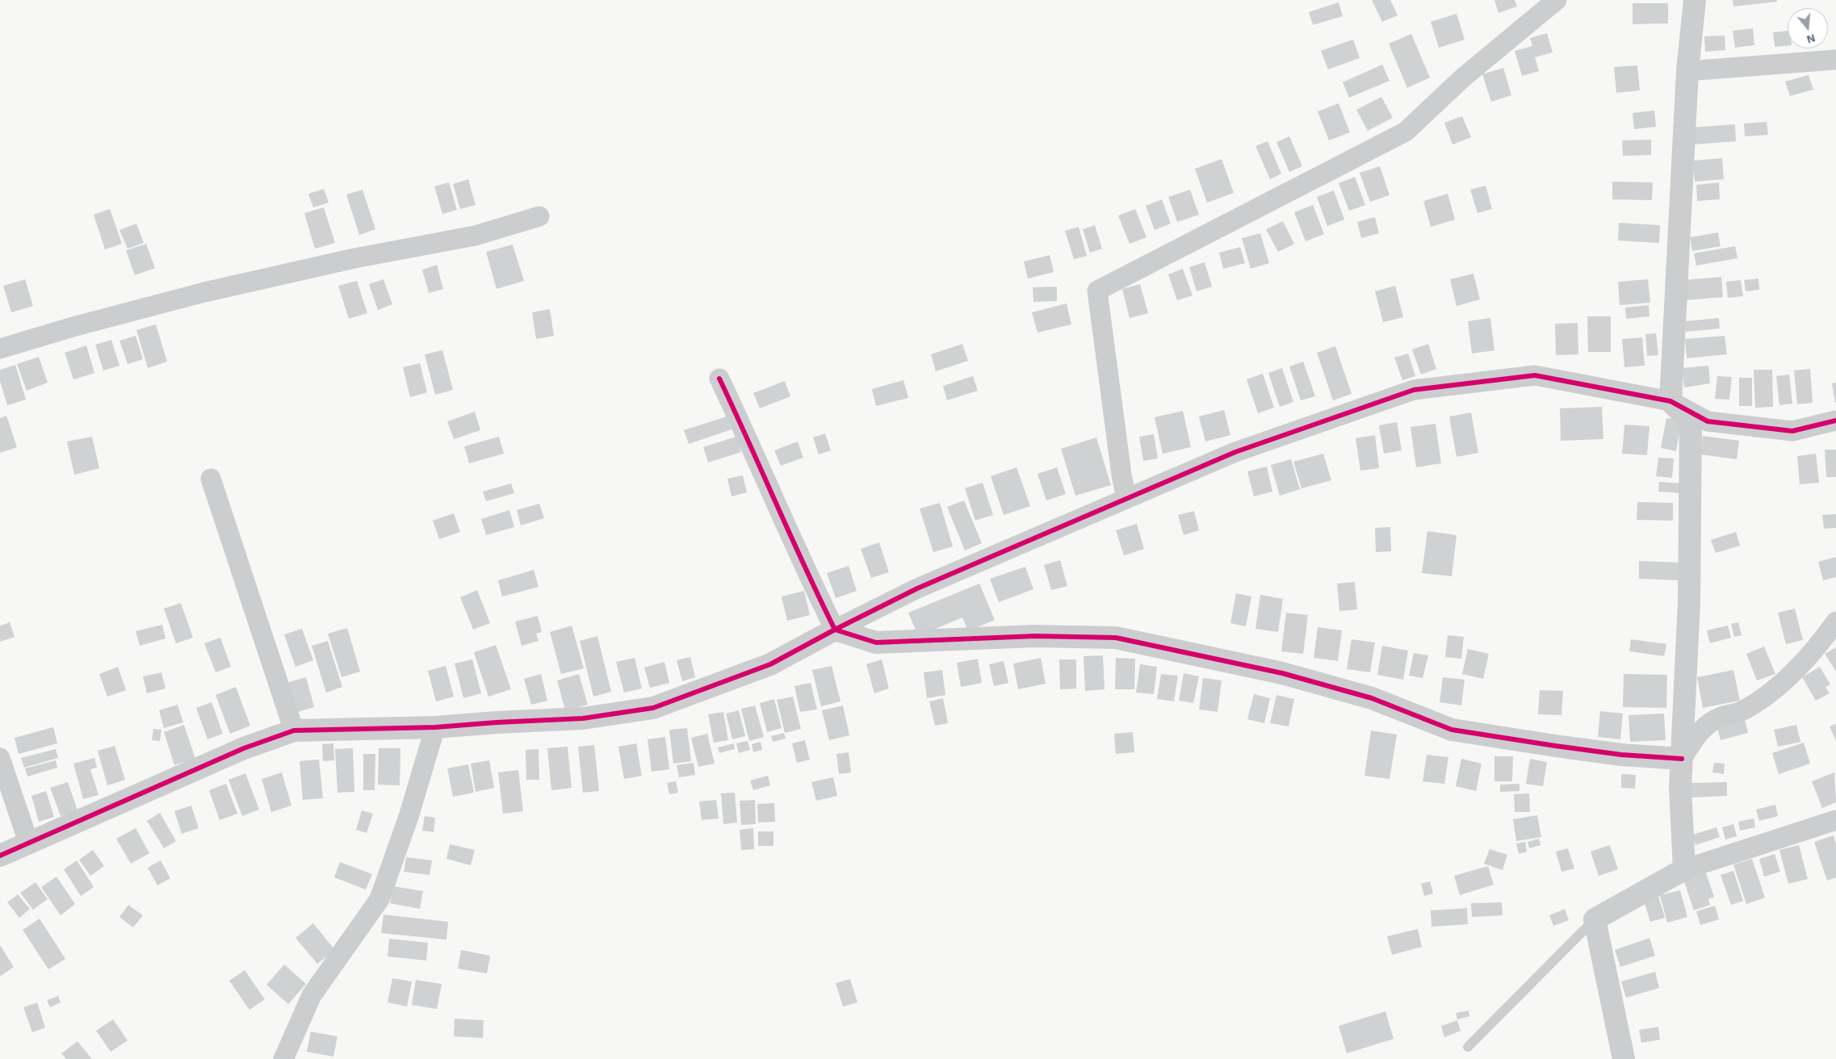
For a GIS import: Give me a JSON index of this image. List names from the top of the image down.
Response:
{
  "north": "bottom"
}
